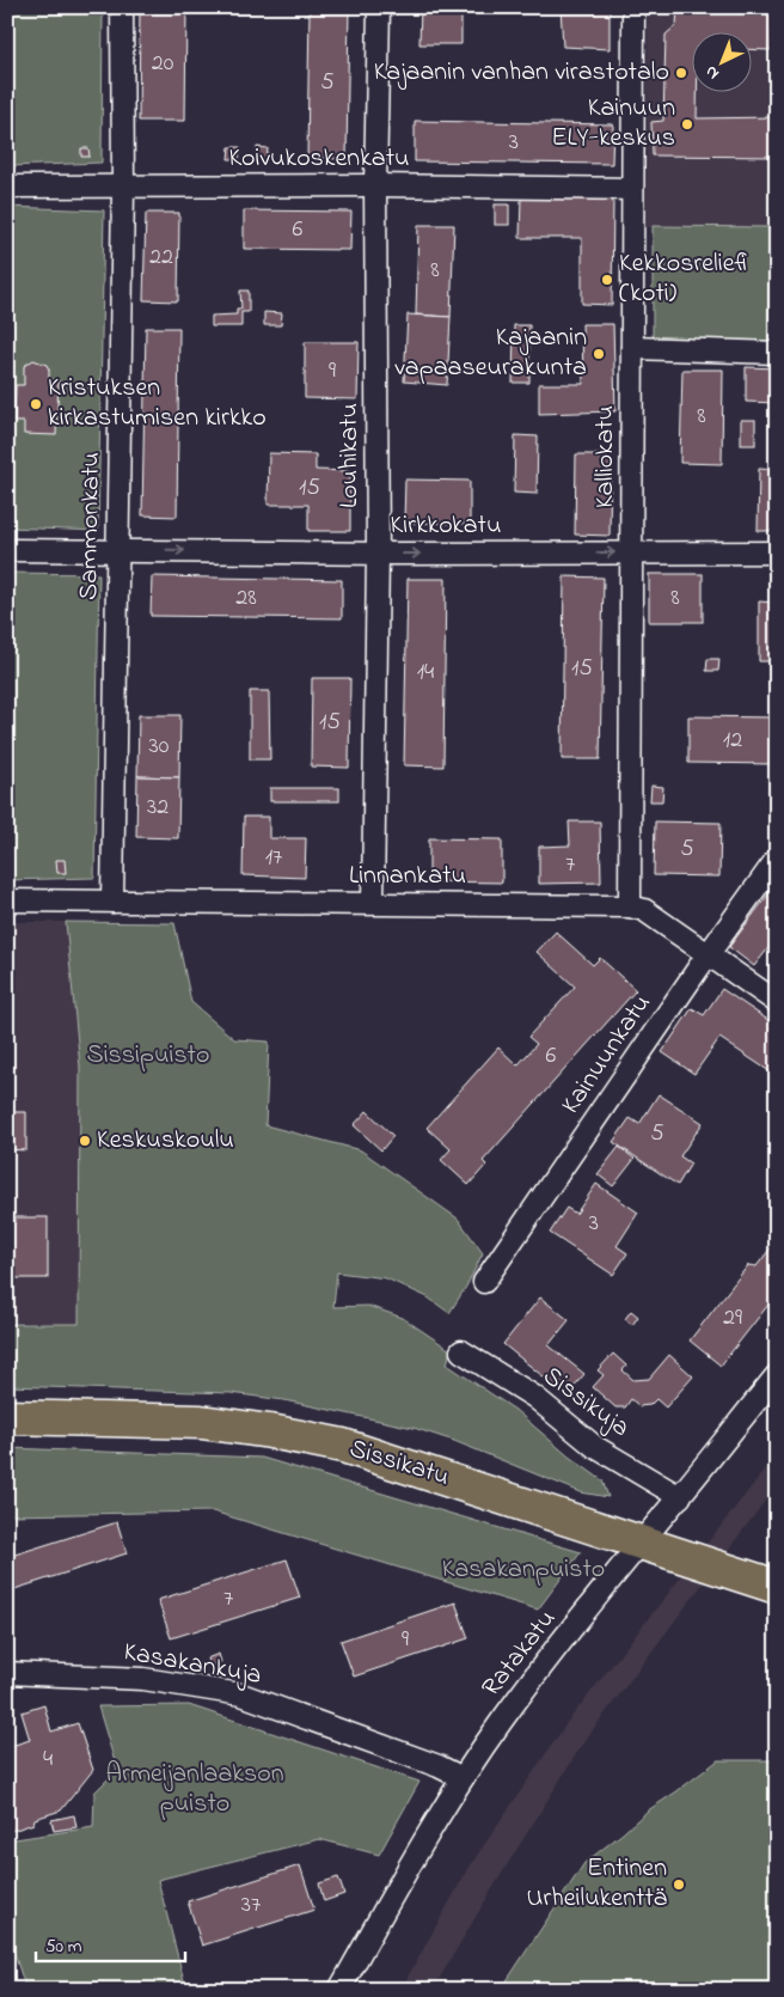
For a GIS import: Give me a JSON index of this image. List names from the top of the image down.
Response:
{
  "streets": {
    "main road": ["Sissikatu"],
    "street": [
      "Koivukoskenkatu",
      "Louhikatu",
      "Kalliokatu",
      "Sammonkatu",
      "Kirkkokatu",
      "Linnankatu",
      "Kainuunkatu",
      "Sissikuja",
      "Ratakatu",
      "Kasakankuja"
    ]
  },
  "crossings": [
    ["Koivukoskenkatu", "Louhikatu"],
    ["Koivukoskenkatu", "Kalliokatu"],
    ["Koivukoskenkatu", "Sammonkatu"],
    ["Louhikatu", "Kirkkokatu"],
    ["Louhikatu", "Linnankatu"],
    ["Kalliokatu", "Kirkkokatu"],
    ["Kalliokatu", "Linnankatu"],
    ["Sammonkatu", "Kirkkokatu"],
    ["Sammonkatu", "Linnankatu"],
    ["Linnankatu", "Kainuunkatu"],
    ["Sissikuja", "Ratakatu"],
    ["Sissikatu", "Ratakatu"],
    ["Ratakatu", "Kasakankuja"]
  ],
  "one_way": ["Kirkkokatu"],
  "parks": ["Sissipuisto", "Kasakanpuisto", "Armeijanlaakson puisto"],
  "places": [
    "Kajaanin vanhan virastotalo",
    "Kainuun ELY-keskus",
    "Kekkosreliefi (koti)",
    "Kajaanin vapaaseurakunta",
    "Kristuksen kirkastumisen kirkko",
    "Keskuskoulu",
    "Entinen Urheilukenttä"
  ],
  "house_numbers": [
    "20",
    "5",
    "3",
    "6",
    "22",
    "8",
    "9",
    "8",
    "15",
    "28",
    "8",
    "15",
    "14",
    "15",
    "12",
    "30",
    "32",
    "5",
    "17",
    "7",
    "6",
    "5",
    "3",
    "29",
    "7",
    "9",
    "4",
    "37"
  ],
  "scale_bar": "50 m",
  "north": "bottom left"
}
